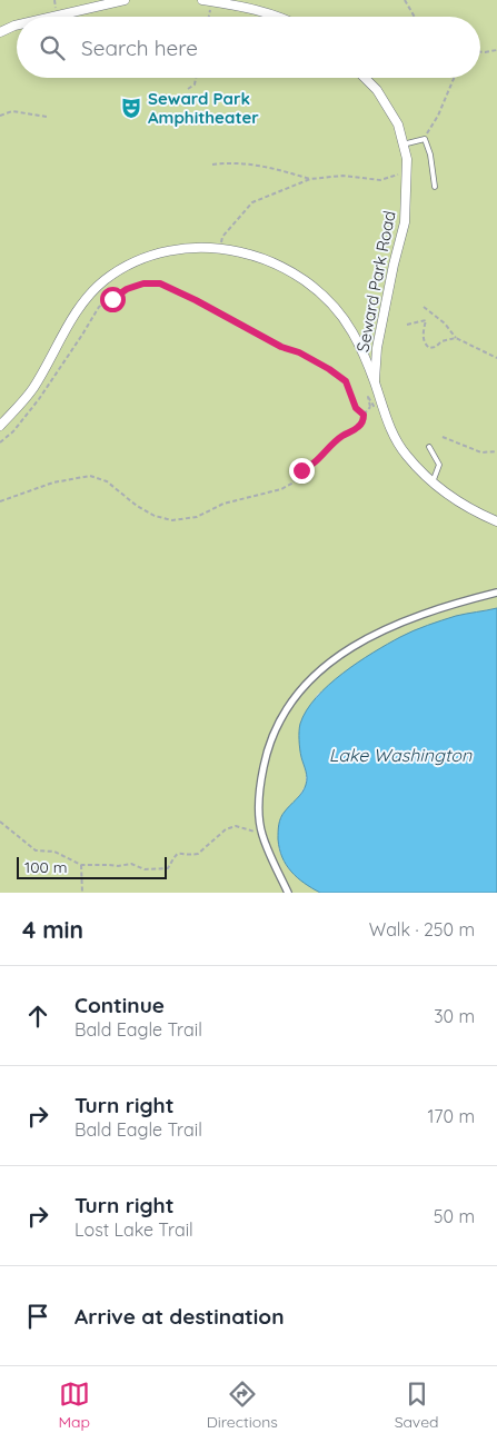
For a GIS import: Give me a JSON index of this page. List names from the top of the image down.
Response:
{
  "streets": {
    "street": ["Seward Park Road"]
  },
  "water": ["Lake Washington"],
  "places": {
    "theatre": ["Seward Park Amphitheater"]
  },
  "scale_bar": "100 m",
  "page": {
    "search": "Search here",
    "scale": "100 m",
    "heading": ["4 min", "Walk · 250 m"],
    "list": [
      ["Continue", "Bald Eagle Trail", "30 m"],
      ["Turn right", "Bald Eagle Trail", "170 m"],
      ["Turn right", "Lost Lake Trail", "50 m"],
      "Arrive at destination"
    ],
    "nav": ["Map", "Directions", "Saved"]
  }
}
